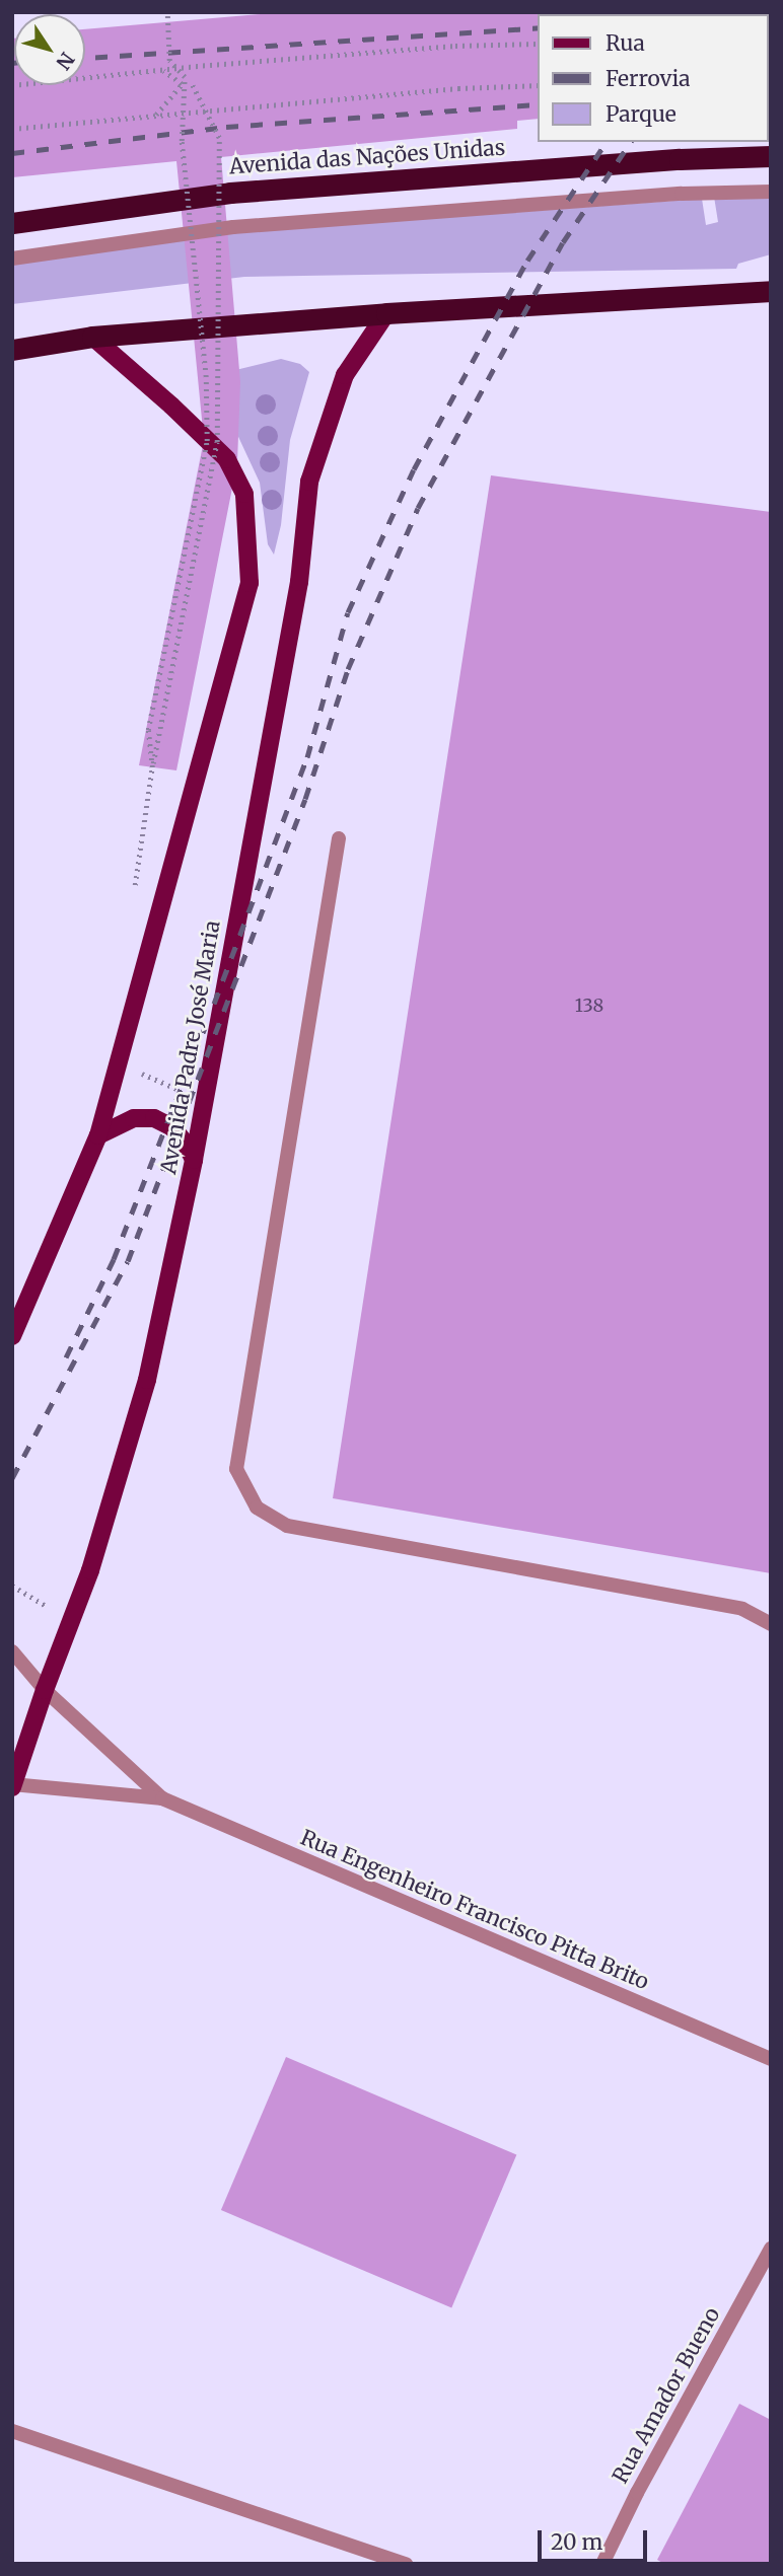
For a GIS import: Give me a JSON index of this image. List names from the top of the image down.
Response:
{
  "streets": {
    "highway": ["Avenida das Nações Unidas"],
    "main road": ["Avenida Padre José Maria"],
    "street": ["Rua Engenheiro Francisco Pitta Brito", "Rua Amador Bueno"]
  },
  "crossings": [
    ["Avenida Padre José Maria", "Rua Engenheiro Francisco Pitta Brito"]
  ],
  "house_numbers": ["138"],
  "legend": ["Rua", "Ferrovia", "Parque"],
  "scale_bar": "20 m",
  "north": "bottom right"
}
